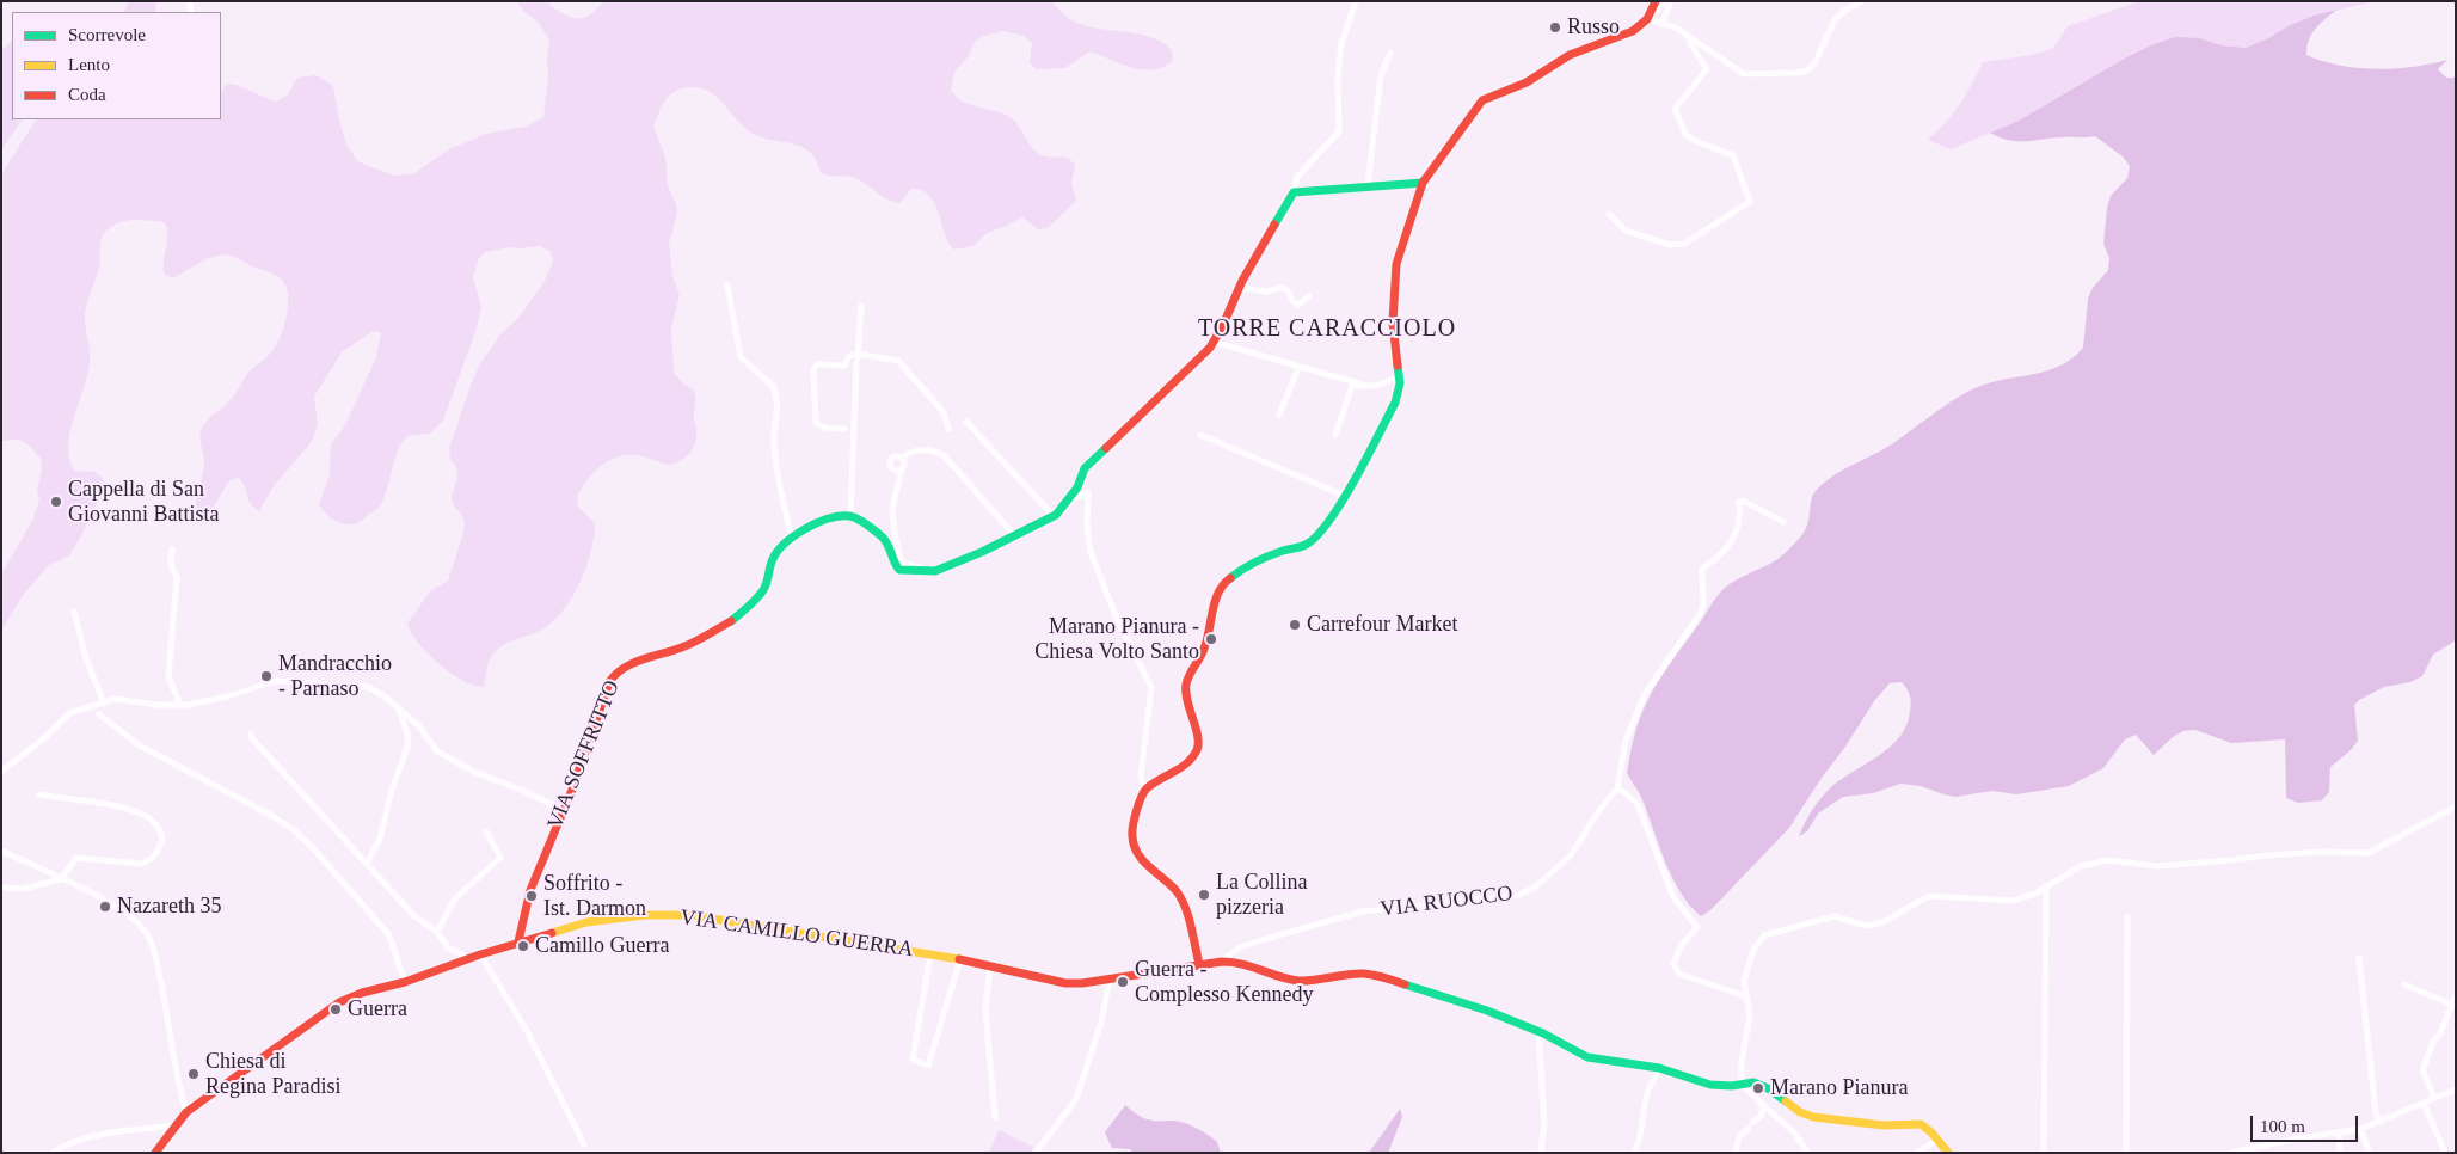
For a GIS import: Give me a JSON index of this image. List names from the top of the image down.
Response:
{
  "streets": {
    "street": ["VIA SOFFRITTO", "VIA RUOCCO", "VIA CAMILLO GUERRA"]
  },
  "crossings": [
    ["VIA SOFFRITTO", "VIA CAMILLO GUERRA"],
    ["VIA RUOCCO", "VIA CAMILLO GUERRA"]
  ],
  "districts": ["TORRE CARACCIOLO"],
  "places": [
    "Russo",
    "Cappella di San Giovanni Battista",
    "Carrefour Market",
    "Marano Pianura - Chiesa Volto Santo",
    "Mandracchio - Parnaso",
    "La Collina pizzeria",
    "Soffrito - Ist. Darmon",
    "Nazareth 35",
    "Camillo Guerra",
    "Guerra - Complesso Kennedy",
    "Guerra",
    "Chiesa di Regina Paradisi",
    "Marano Pianura"
  ],
  "legend": ["Scorrevole", "Lento", "Coda"],
  "scale_bar": "100 m"
}
